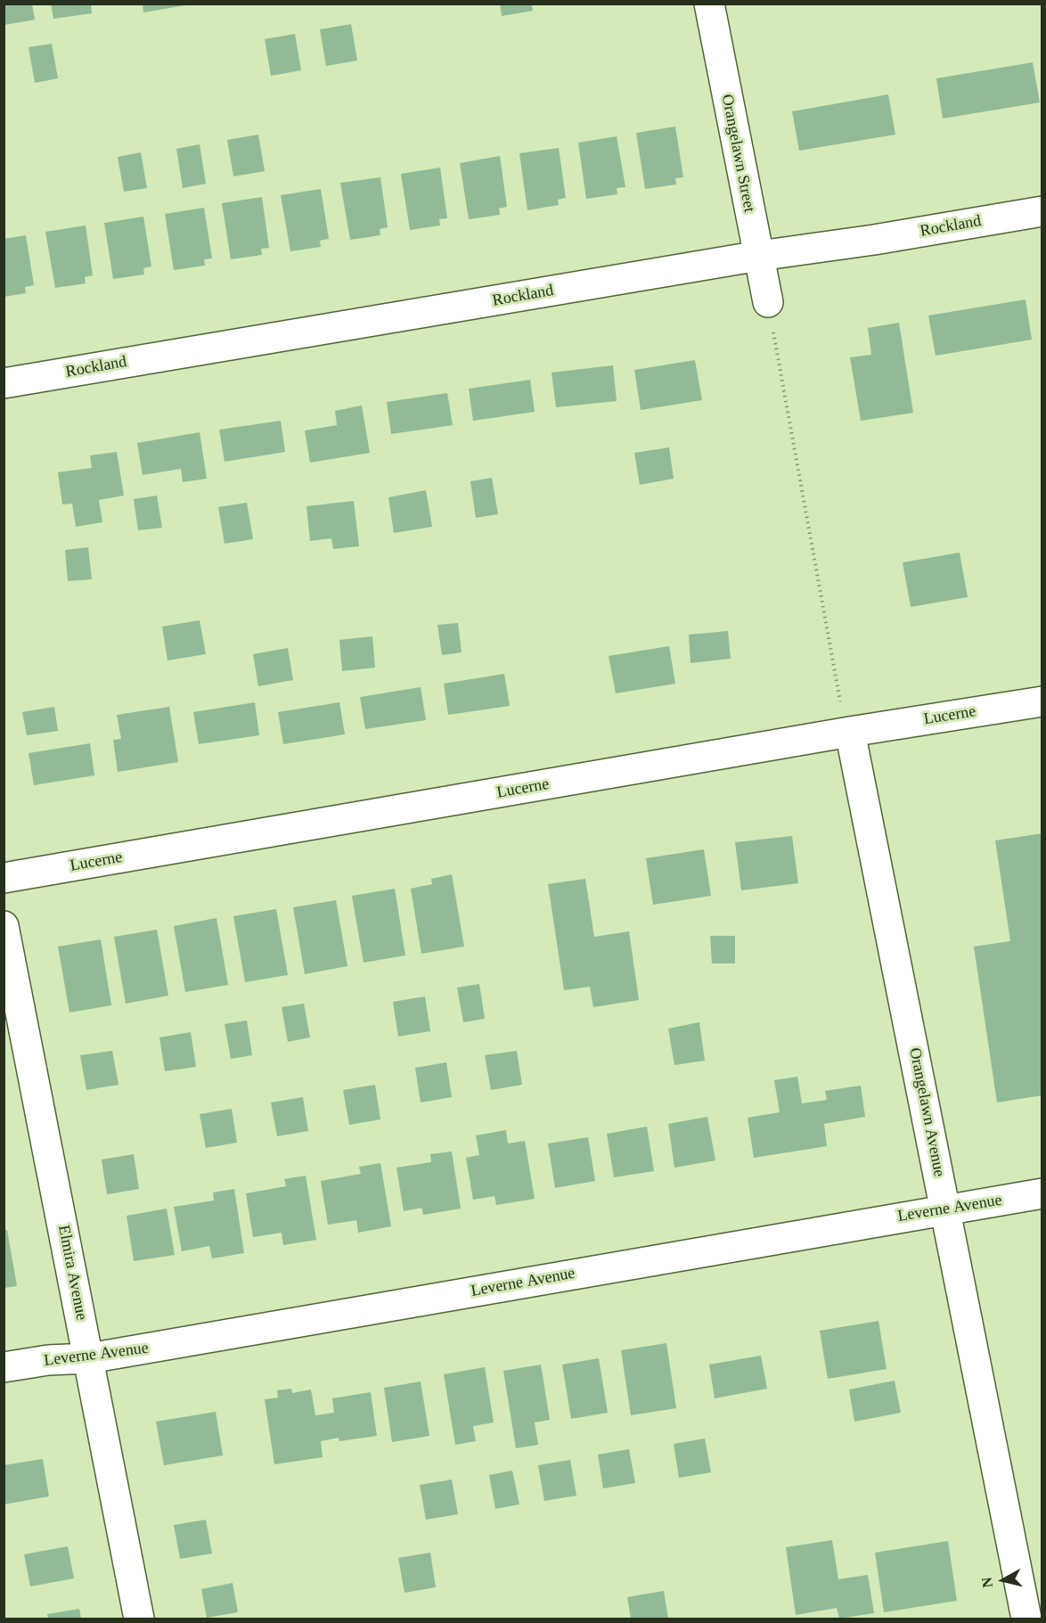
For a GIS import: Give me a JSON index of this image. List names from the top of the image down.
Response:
{
  "streets": {
    "street": [
      "Orangelawn Street",
      "Rockland",
      "Lucerne",
      "Orangelawn Avenue",
      "Leverne Avenue",
      "Elmira Avenue"
    ]
  },
  "crossings": [
    ["Orangelawn Street", "Rockland"],
    ["Lucerne", "Orangelawn Avenue"],
    ["Orangelawn Avenue", "Leverne Avenue"],
    ["Leverne Avenue", "Elmira Avenue"]
  ],
  "north": "left"
}
